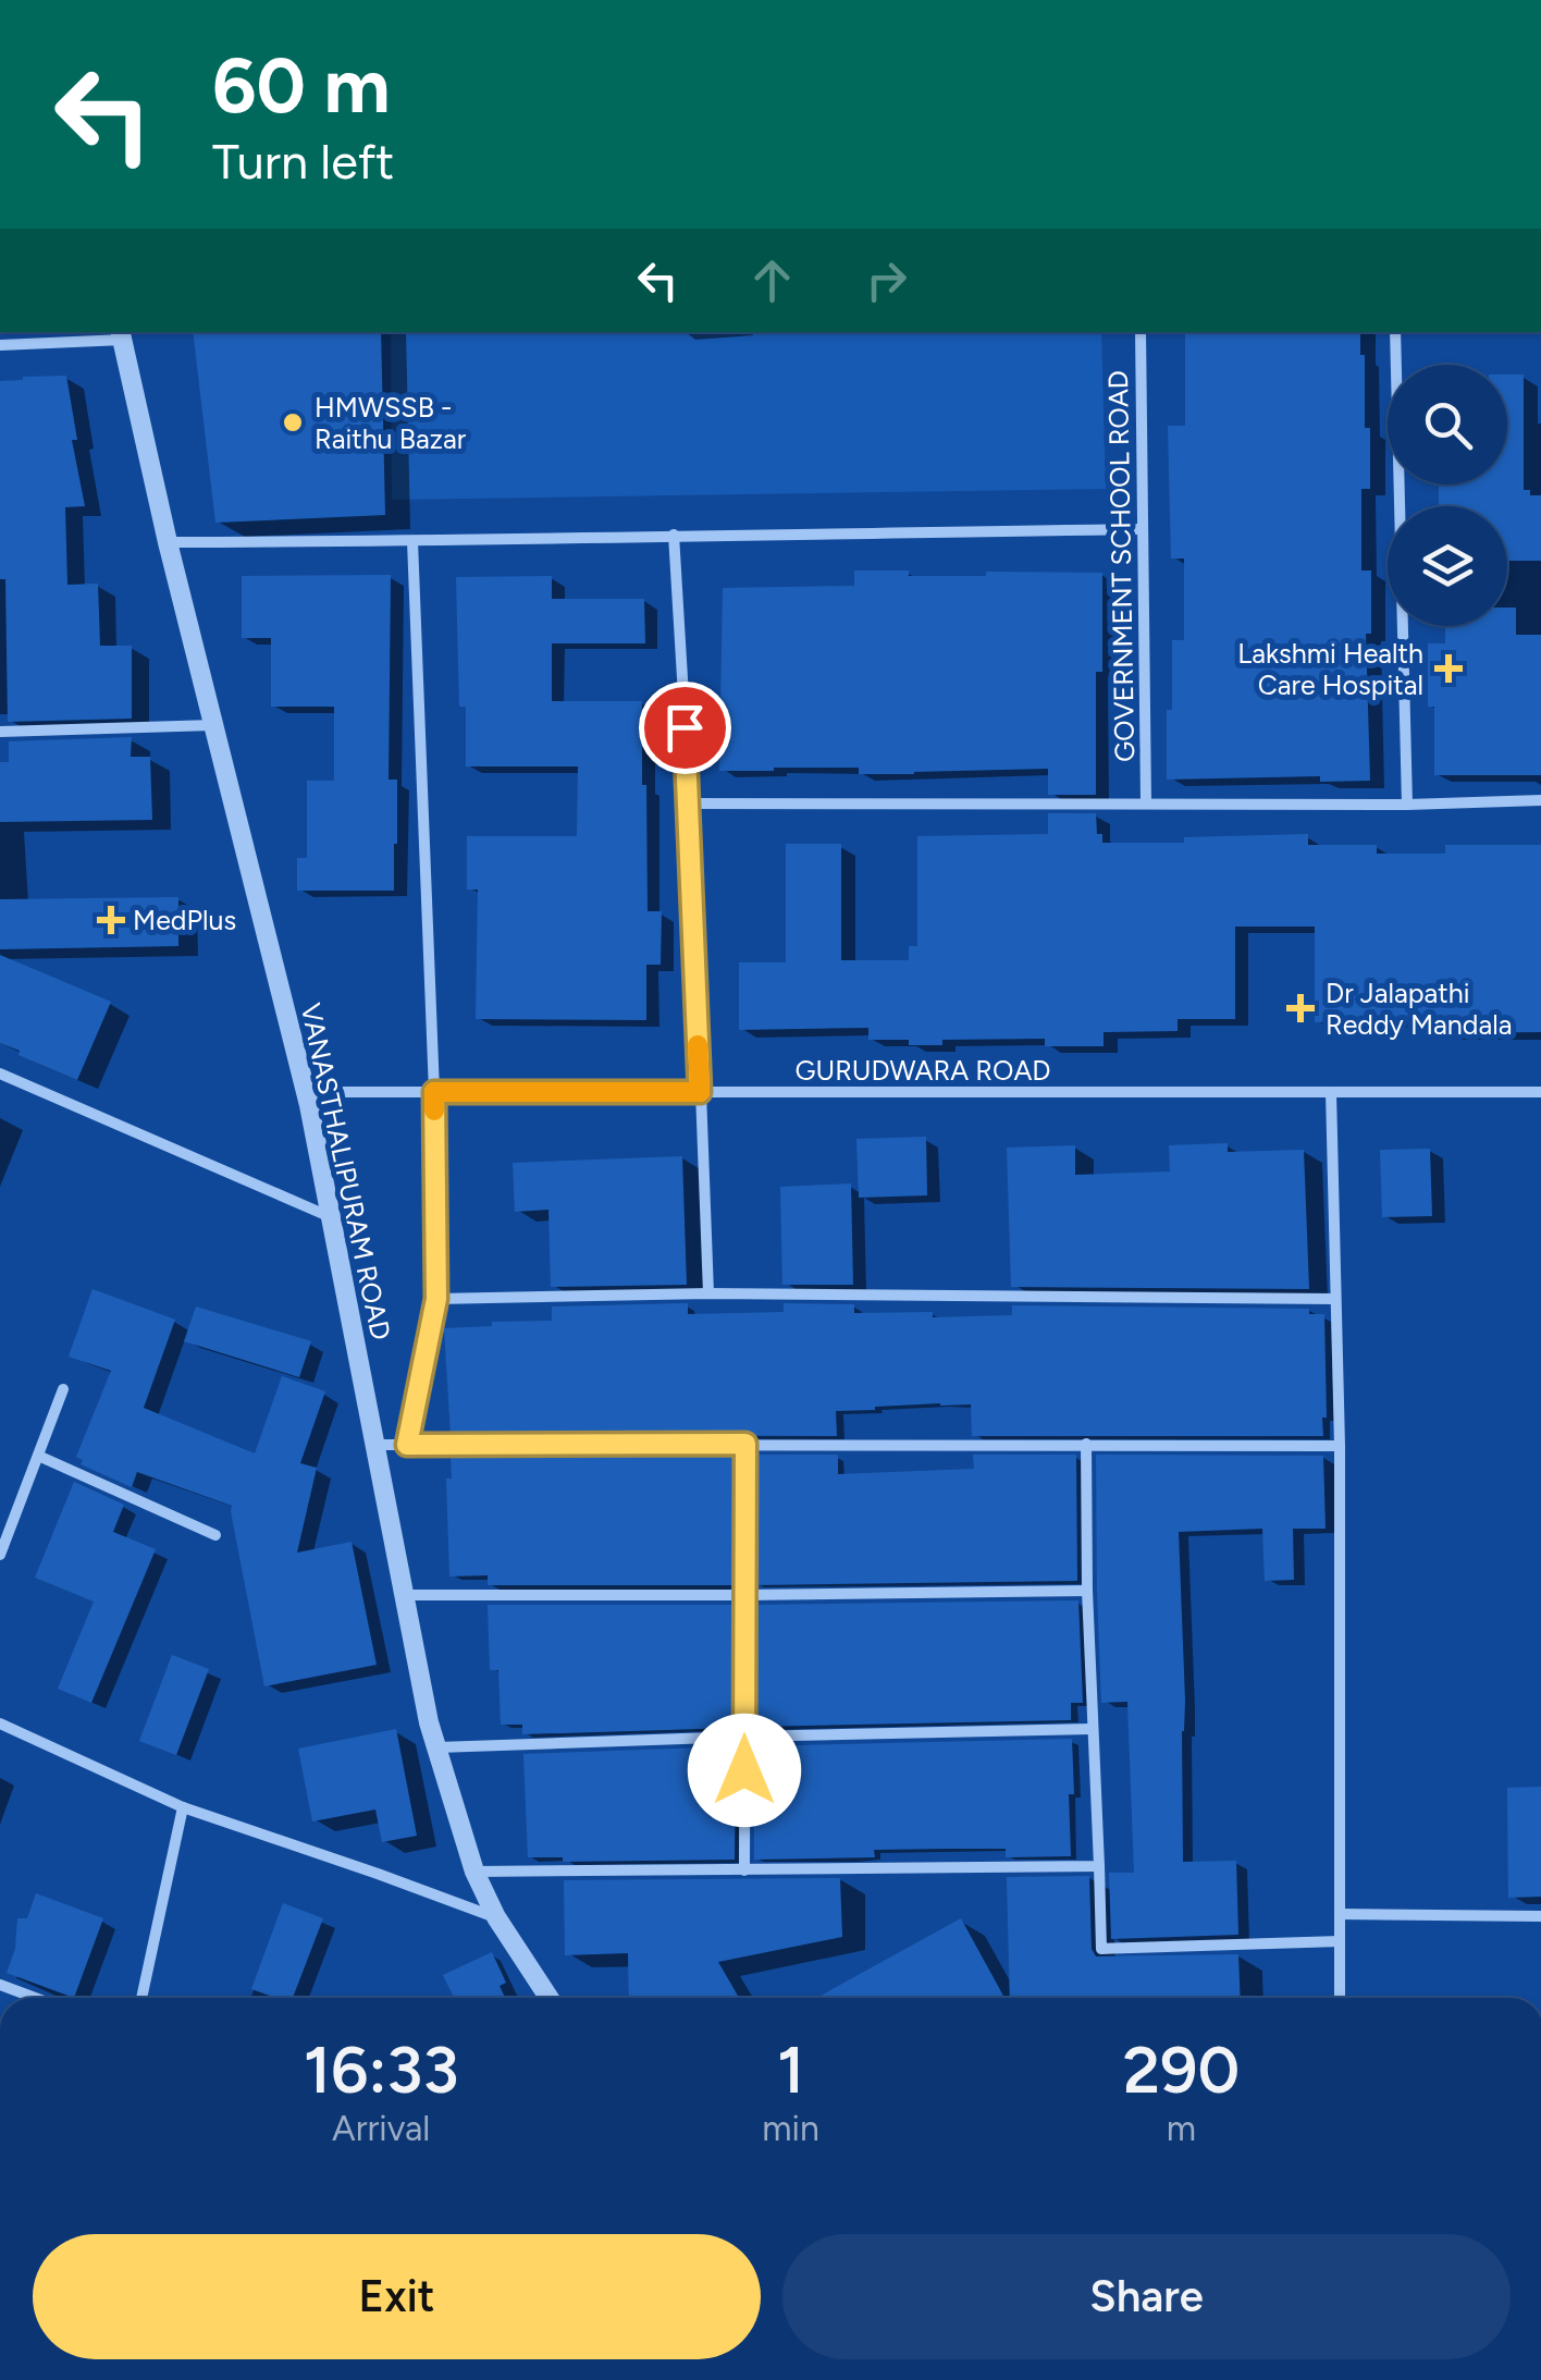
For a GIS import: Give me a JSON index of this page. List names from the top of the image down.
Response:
{
  "streets": {
    "street": ["GOVERNMENT SCHOOL ROAD", "GURUDWARA ROAD", "VANASTHALIPURAM ROAD"]
  },
  "crossings": [
    ["GURUDWARA ROAD", "VANASTHALIPURAM ROAD"]
  ],
  "places": {
    "other": ["HMWSSB - Raithu Bazar"],
    "health": ["Lakshmi Health Care Hospital", "MedPlus", "Dr Jalapathi Reddy Mandala"]
  },
  "page": {
    "turn": ["60 m", "Turn left"],
    "eta": [
      "16:33",
      "Arrival",
      "1",
      "min",
      "290",
      "m"
    ],
    "buttons": ["Exit", "Share"]
  }
}
